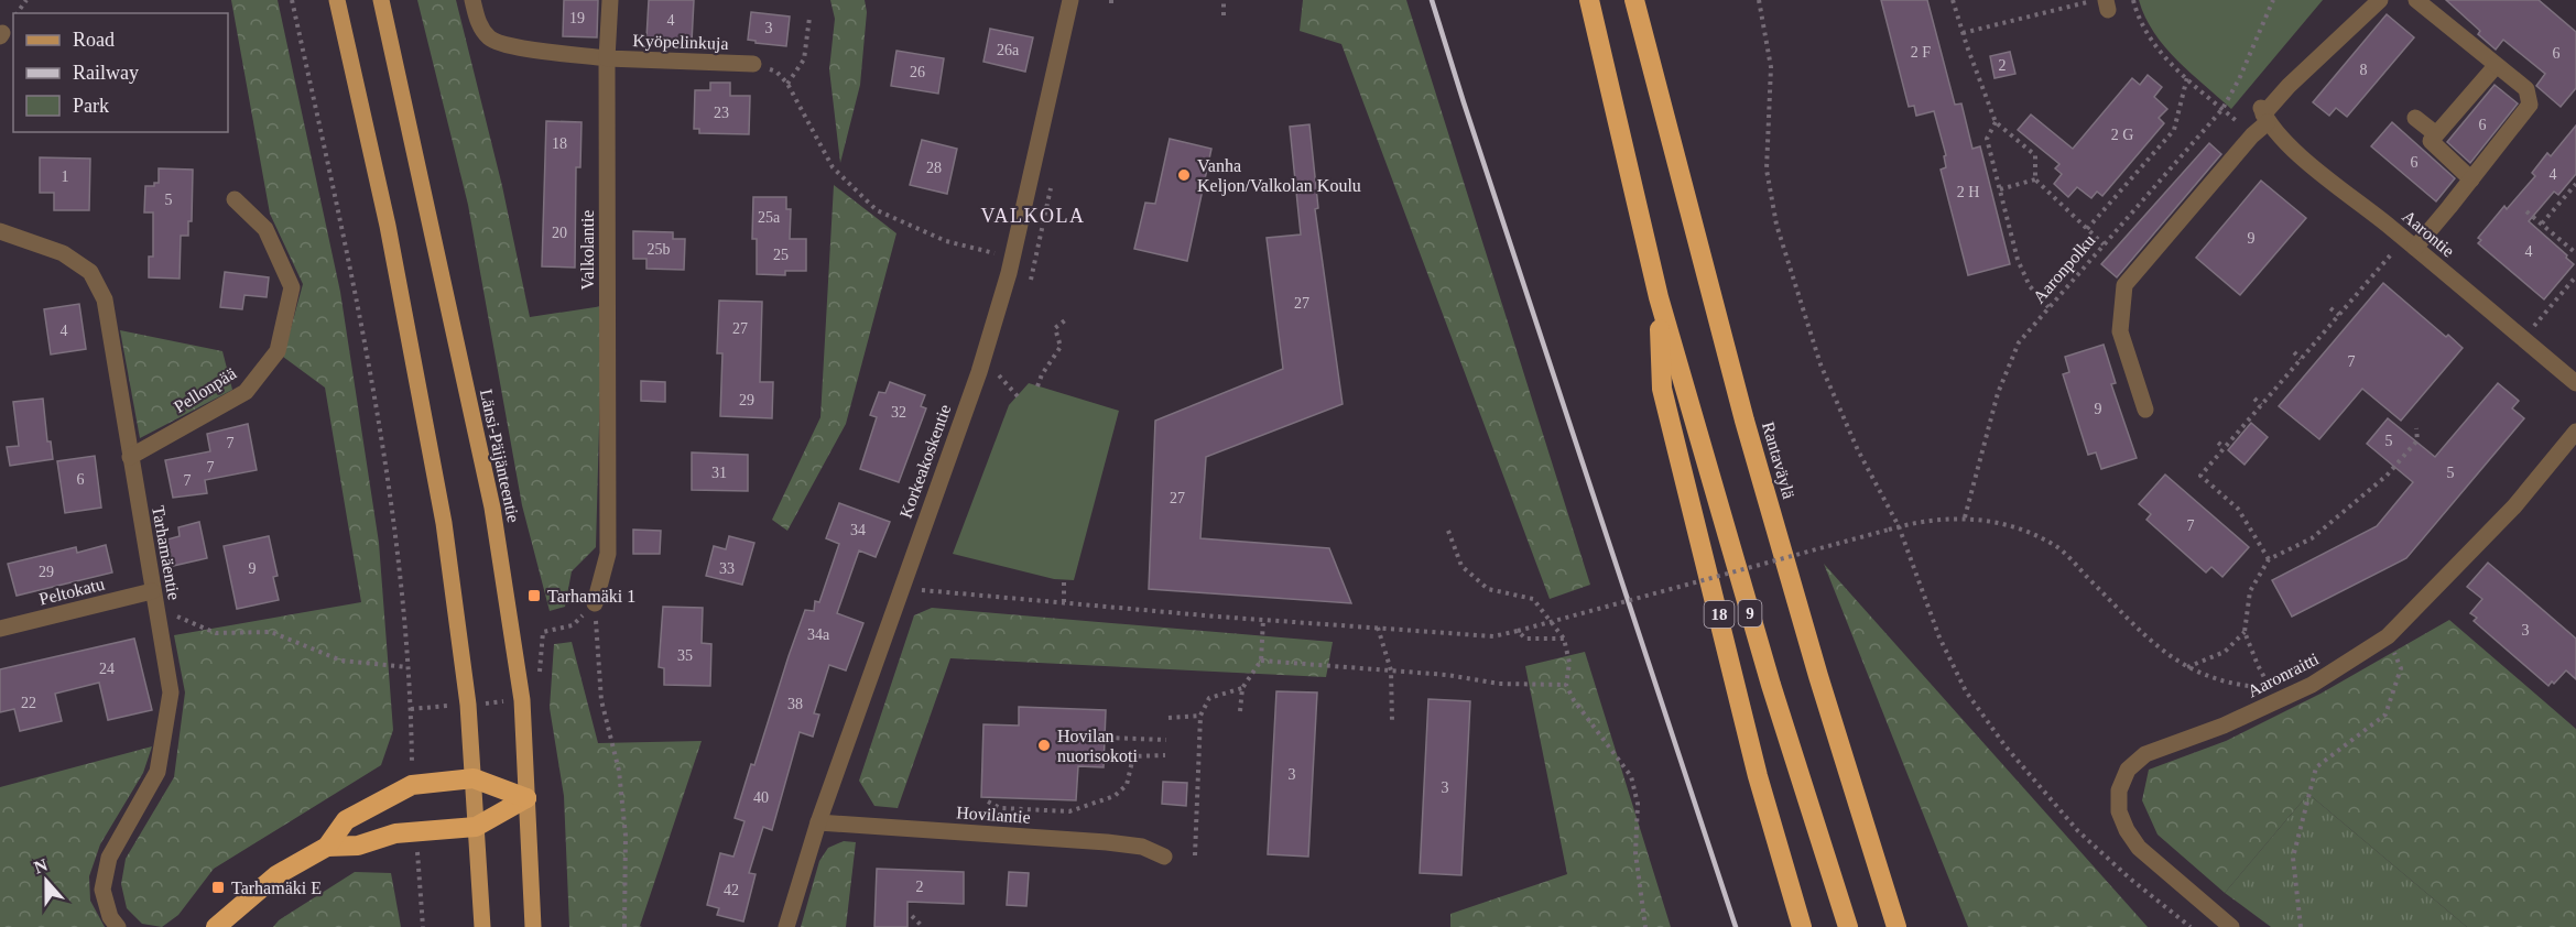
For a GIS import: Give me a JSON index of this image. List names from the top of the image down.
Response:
{
  "streets": {
    "highway": ["Rantaväylä", "9", "18"],
    "main road": ["Länsi-Päijänteentie"],
    "street": [
      "Kyöpelinkuja",
      "Aarontie",
      "Valkolantie",
      "Pellonpää",
      "Korkeakoskentie",
      "Tarhamäentie",
      "Peltokatu",
      "Aaronraitti",
      "Hovilantie"
    ],
    "path": ["Aaronpolku"]
  },
  "crossings": [
    ["Kyöpelinkuja", "Valkolantie"],
    ["Pellonpää", "Tarhamäentie"],
    ["Korkeakoskentie", "Hovilantie"],
    ["Tarhamäentie", "Peltokatu"],
    ["9", "18"]
  ],
  "districts": ["VALKOLA"],
  "places": {
    "other": ["Vanha Keljon/Valkolan Koulu", "Hovilan nuorisokoti"],
    "transit": ["Tarhamäki 1", "Tarhamäki E"]
  },
  "house_numbers": [
    "19",
    "4",
    "3",
    "26a",
    "2 F",
    "6",
    "2",
    "8",
    "26",
    "23",
    "6",
    "2 G",
    "18",
    "6",
    "28",
    "4",
    "1",
    "2 H",
    "5",
    "25a",
    "20",
    "9",
    "25b",
    "4",
    "25",
    "27",
    "27",
    "4",
    "7",
    "29",
    "9",
    "32",
    "5",
    "7",
    "7",
    "31",
    "5",
    "6",
    "7",
    "27",
    "7",
    "34",
    "9",
    "33",
    "29",
    "3",
    "34a",
    "35",
    "24",
    "22",
    "38",
    "3",
    "3",
    "40",
    "2",
    "42"
  ],
  "legend": ["Road", "Railway", "Park"],
  "north": "top"
}
